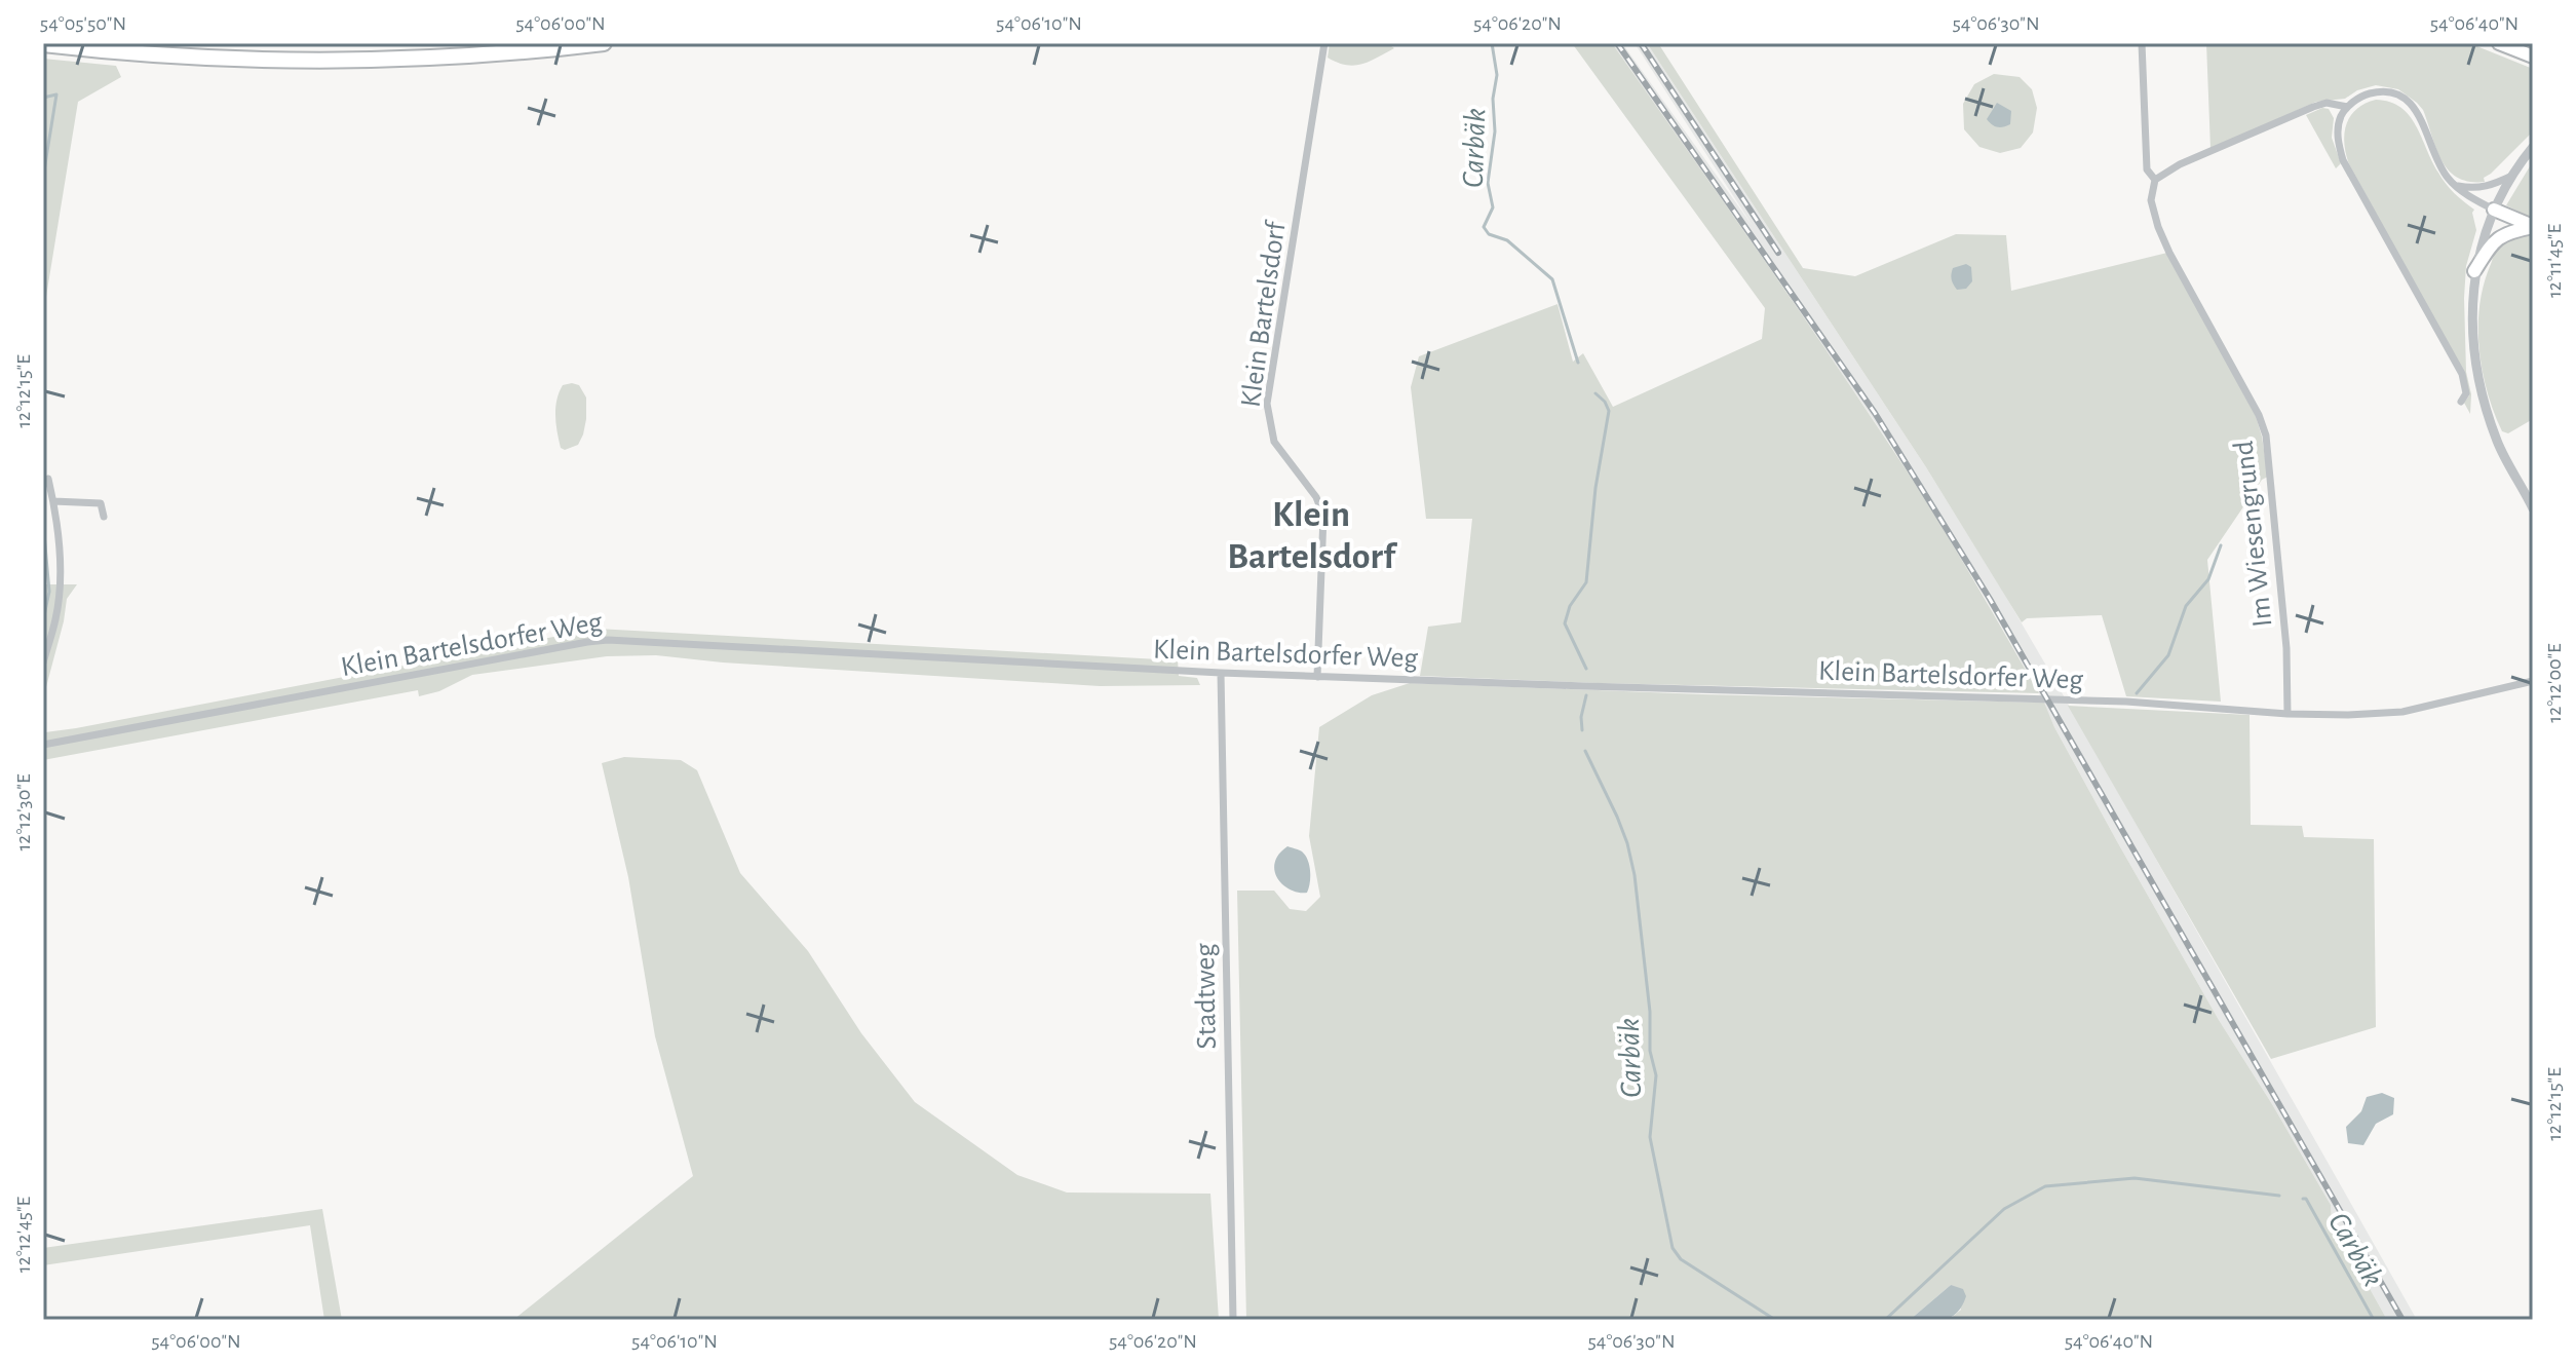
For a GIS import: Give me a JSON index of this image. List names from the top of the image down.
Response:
{
  "streets": {
    "street": [
      "Klein Bartelsdorf",
      "Im Wiesengrund",
      "Klein Bartelsdorfer Weg",
      "Stadtweg"
    ]
  },
  "crossings": [
    ["Klein Bartelsdorf", "Klein Bartelsdorfer Weg"],
    ["Im Wiesengrund", "Klein Bartelsdorfer Weg"],
    ["Klein Bartelsdorfer Weg", "Stadtweg"]
  ],
  "districts": ["Klein Bartelsdorf"],
  "water": ["Carbäk"],
  "coordinates": [
    "54°05'50\"N",
    "54°06'00\"N",
    "54°06'10\"N",
    "54°06'20\"N",
    "54°06'30\"N",
    "54°06'40\"N",
    "12°11'45\"E",
    "12°12'15\"E",
    "12°12'00\"E",
    "12°12'30\"E",
    "12°12'45\"E"
  ]
}
